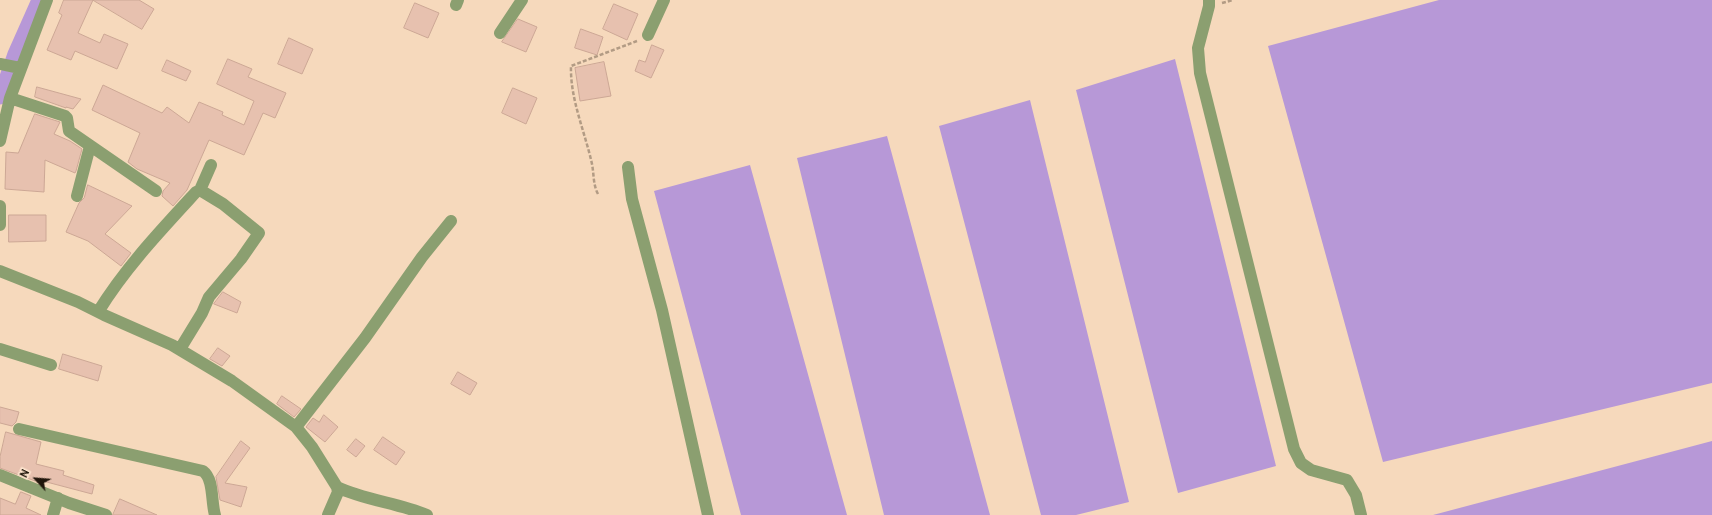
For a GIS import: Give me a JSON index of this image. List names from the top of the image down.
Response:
{
  "north": "top left"
}
